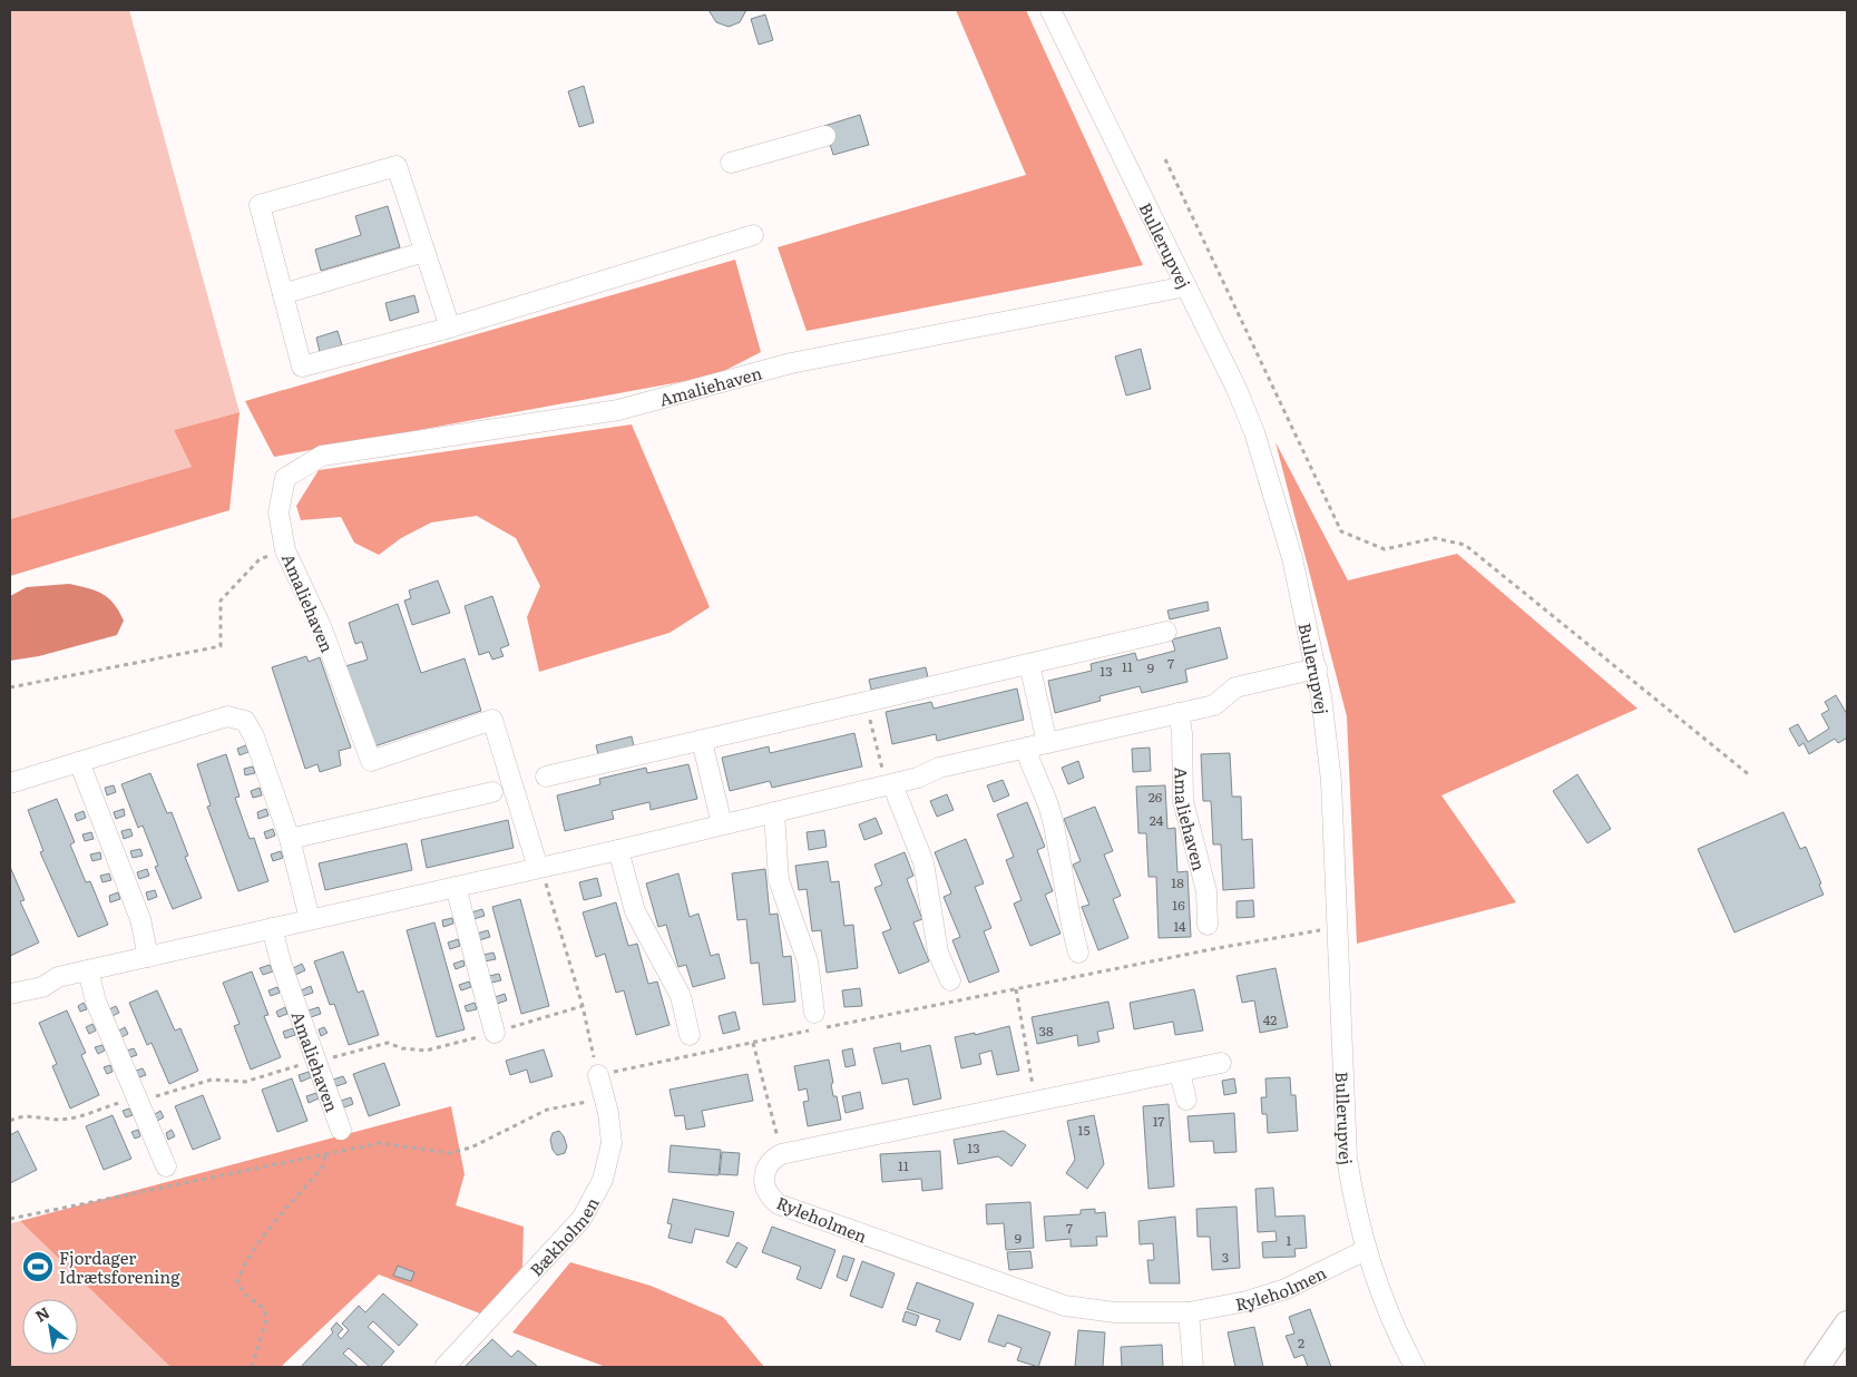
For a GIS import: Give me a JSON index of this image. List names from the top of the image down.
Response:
{
  "streets": {
    "street": [
      "Bullerupvej",
      "Amaliehaven",
      "Ryleholmen",
      "Bækholmen"
    ]
  },
  "crossings": [
    ["Bullerupvej", "Amaliehaven"],
    ["Bullerupvej", "Ryleholmen"]
  ],
  "places": {
    "sports": ["Fjordager Idrætsforening"]
  },
  "house_numbers": [
    "7",
    "11",
    "9",
    "13",
    "26",
    "24",
    "18",
    "16",
    "14",
    "42",
    "38",
    "17",
    "15",
    "13",
    "11",
    "7",
    "9",
    "1",
    "3",
    "2"
  ],
  "north": "top left"
}
